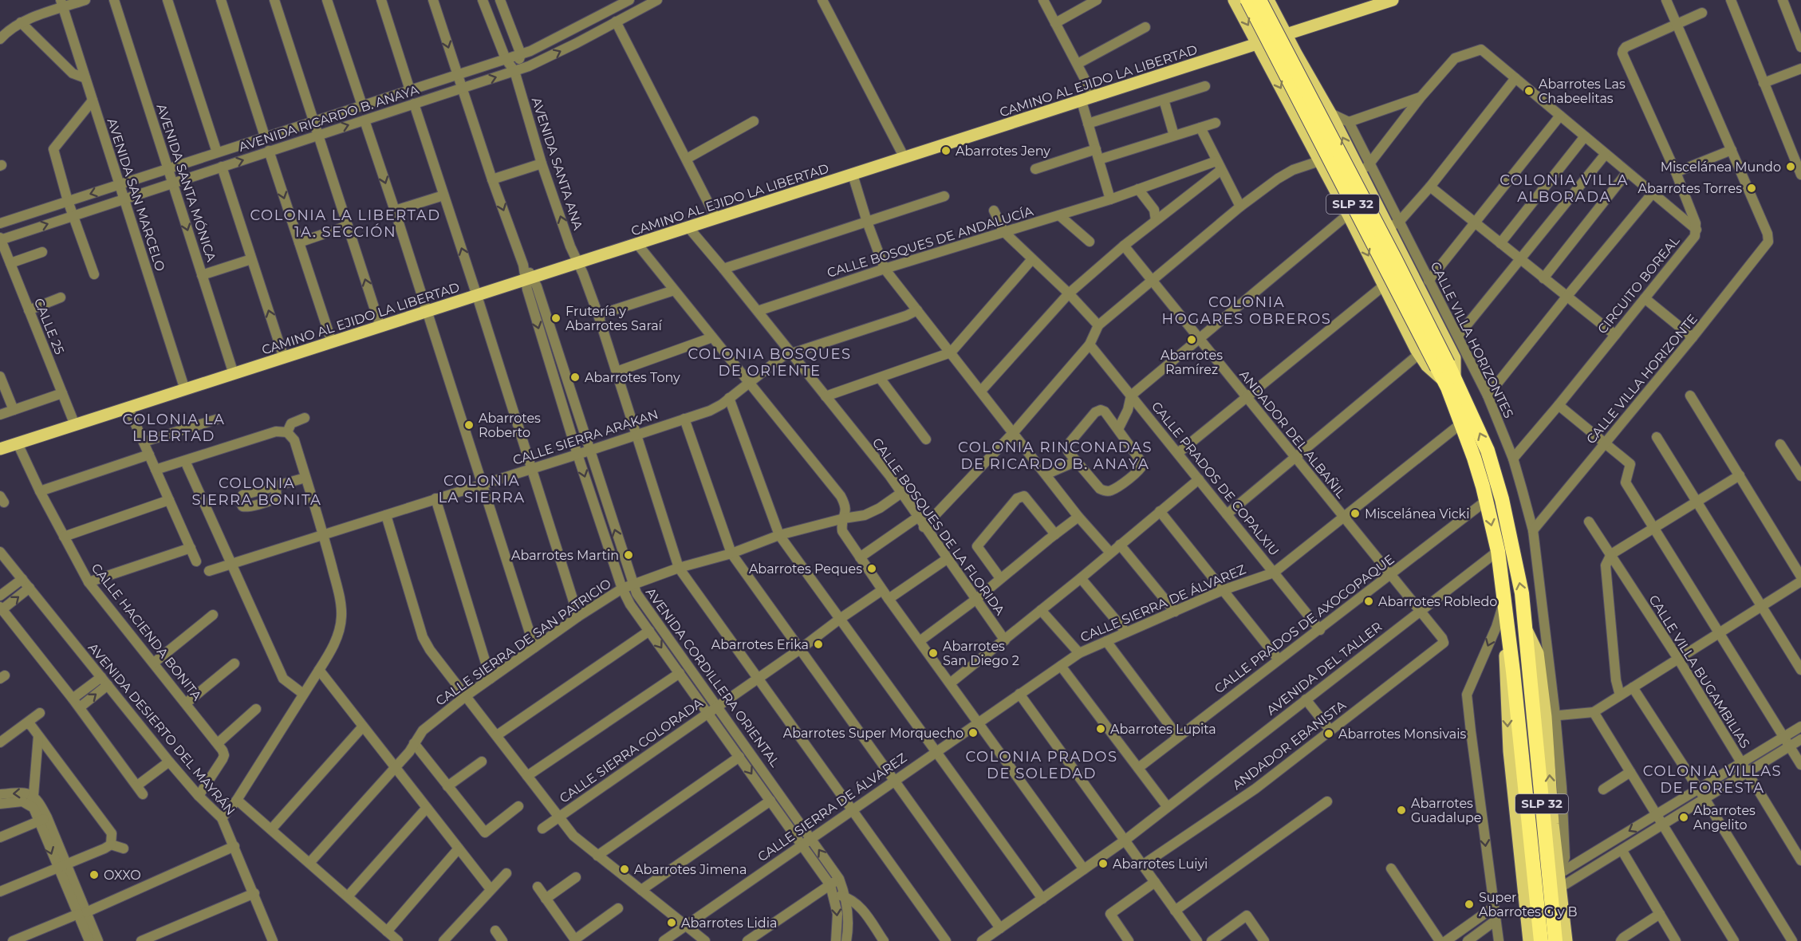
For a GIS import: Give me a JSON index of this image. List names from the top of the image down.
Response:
{
  "streets": {
    "highway": ["SLP 32"],
    "main road": ["CAMINO AL EJIDO LA LIBERTAD"],
    "street": [
      "AVENIDA RICARDO B. ANAYA",
      "AVENIDA SANTA ANA",
      "AVENIDA SANTA MÓNICA",
      "AVENIDA SAN MARCELO",
      "CALLE BOSQUES DE ANDALUCÍA",
      "CIRCUITO BOREAL",
      "CALLE 25",
      "CALLE VILLA HORIZONTES",
      "CALLE VILLA HORIZONTE",
      "ANDADOR DEL ALBAÑIL",
      "CALLE SIERRA ARAKAN",
      "CALLE PRADOS DE COPALXIU",
      "CALLE BOSQUES DE LA FLORIDA",
      "CALLE SIERRA DE ÁLVAREZ",
      "CALLE PRADOS DE AXOCOPAQUE",
      "CALLE HACIENDA BONITA",
      "CALLE SIERRA DE SAN PATRICIO",
      "AVENIDA DEL TALLER",
      "CALLE VILLA BUGAMBILIAS",
      "AVENIDA CORDILLERA ORIENTAL",
      "AVENIDA DESIERTO DEL MAYRÁN",
      "ANDADOR EBANISTA",
      "CALLE SIERRA COLORADA"
    ]
  },
  "crossings": [
    ["CAMINO AL EJIDO LA LIBERTAD", "AVENIDA SANTA ANA"],
    ["CAMINO AL EJIDO LA LIBERTAD", "AVENIDA SANTA MÓNICA"],
    ["CAMINO AL EJIDO LA LIBERTAD", "AVENIDA SAN MARCELO"],
    ["CAMINO AL EJIDO LA LIBERTAD", "SLP 32"],
    ["CAMINO AL EJIDO LA LIBERTAD", "CALLE 25"],
    ["CAMINO AL EJIDO LA LIBERTAD", "CALLE BOSQUES DE LA FLORIDA"],
    ["CAMINO AL EJIDO LA LIBERTAD", "CALLE HACIENDA BONITA"],
    ["CAMINO AL EJIDO LA LIBERTAD", "AVENIDA CORDILLERA ORIENTAL"],
    ["AVENIDA RICARDO B. ANAYA", "AVENIDA SANTA ANA"],
    ["AVENIDA RICARDO B. ANAYA", "AVENIDA SANTA MÓNICA"],
    ["AVENIDA RICARDO B. ANAYA", "AVENIDA SAN MARCELO"],
    ["AVENIDA RICARDO B. ANAYA", "CALLE 25"],
    ["AVENIDA SANTA ANA", "CALLE SIERRA ARAKAN"],
    ["AVENIDA SANTA ANA", "CALLE SIERRA DE ÁLVAREZ"],
    ["AVENIDA SANTA ANA", "CALLE SIERRA DE SAN PATRICIO"],
    ["AVENIDA SANTA ANA", "CALLE SIERRA COLORADA"],
    ["SLP 32", "CALLE SIERRA DE ÁLVAREZ"],
    ["SLP 32", "CALLE PRADOS DE AXOCOPAQUE"],
    ["SLP 32", "AVENIDA DEL TALLER"],
    ["CALLE BOSQUES DE ANDALUCÍA", "CALLE BOSQUES DE LA FLORIDA"],
    ["CIRCUITO BOREAL", "CALLE VILLA HORIZONTES"],
    ["CALLE VILLA HORIZONTES", "CALLE VILLA HORIZONTE"],
    ["ANDADOR DEL ALBAÑIL", "CALLE SIERRA DE ÁLVAREZ"],
    ["ANDADOR DEL ALBAÑIL", "CALLE PRADOS DE AXOCOPAQUE"],
    ["ANDADOR DEL ALBAÑIL", "AVENIDA DEL TALLER"],
    ["ANDADOR DEL ALBAÑIL", "ANDADOR EBANISTA"],
    ["CALLE SIERRA ARAKAN", "CALLE BOSQUES DE LA FLORIDA"],
    ["CALLE SIERRA ARAKAN", "AVENIDA CORDILLERA ORIENTAL"],
    ["CALLE PRADOS DE COPALXIU", "CALLE SIERRA DE ÁLVAREZ"],
    ["CALLE PRADOS DE COPALXIU", "CALLE PRADOS DE AXOCOPAQUE"],
    ["CALLE BOSQUES DE LA FLORIDA", "CALLE SIERRA DE SAN PATRICIO"],
    ["CALLE BOSQUES DE LA FLORIDA", "CALLE SIERRA COLORADA"],
    ["CALLE SIERRA DE ÁLVAREZ", "AVENIDA CORDILLERA ORIENTAL"],
    ["CALLE HACIENDA BONITA", "AVENIDA DESIERTO DEL MAYRÁN"],
    ["CALLE SIERRA DE SAN PATRICIO", "AVENIDA CORDILLERA ORIENTAL"],
    ["AVENIDA CORDILLERA ORIENTAL", "CALLE SIERRA COLORADA"]
  ],
  "districts": [
    "COLONIA VILLA ALBORADA",
    "COLONIA LA LIBERTAD 1A. SECCIÓN",
    "COLONIA HOGARES OBREROS",
    "COLONIA BOSQUES DE ORIENTE",
    "COLONIA LA LIBERTAD",
    "COLONIA RINCONADAS DE RICARDO B. ANAYA",
    "COLONIA LA SIERRA",
    "COLONIA SIERRA BONITA",
    "COLONIA PRADOS DE SOLEDAD",
    "COLONIA VILLAS DE FORESTA"
  ],
  "places": [
    "Abarrotes Las Chabeelitas",
    "Abarrotes Jeny",
    "Miscelánea Mundo",
    "Abarrotes Torres",
    "Frutería y Abarrotes Saraí",
    "Abarrotes Ramírez",
    "Abarrotes Tony",
    "Abarrotes Roberto",
    "Miscelánea Vicki",
    "Abarrotes Martin",
    "Abarrotes Peques",
    "Abarrotes Robledo",
    "Abarrotes Erika",
    "Abarrotes San Diego 2",
    "Abarrotes Lupita",
    "Abarrotes Super Morquecho",
    "Abarrotes Monsivais",
    "Abarrotes Guadalupe",
    "Abarrotes Angelito",
    "Abarrotes Luiyi",
    "Abarrotes Jimena",
    "OXXO",
    "Super Abarrotes G y B",
    "Abarrotes Lidia"
  ]
}
